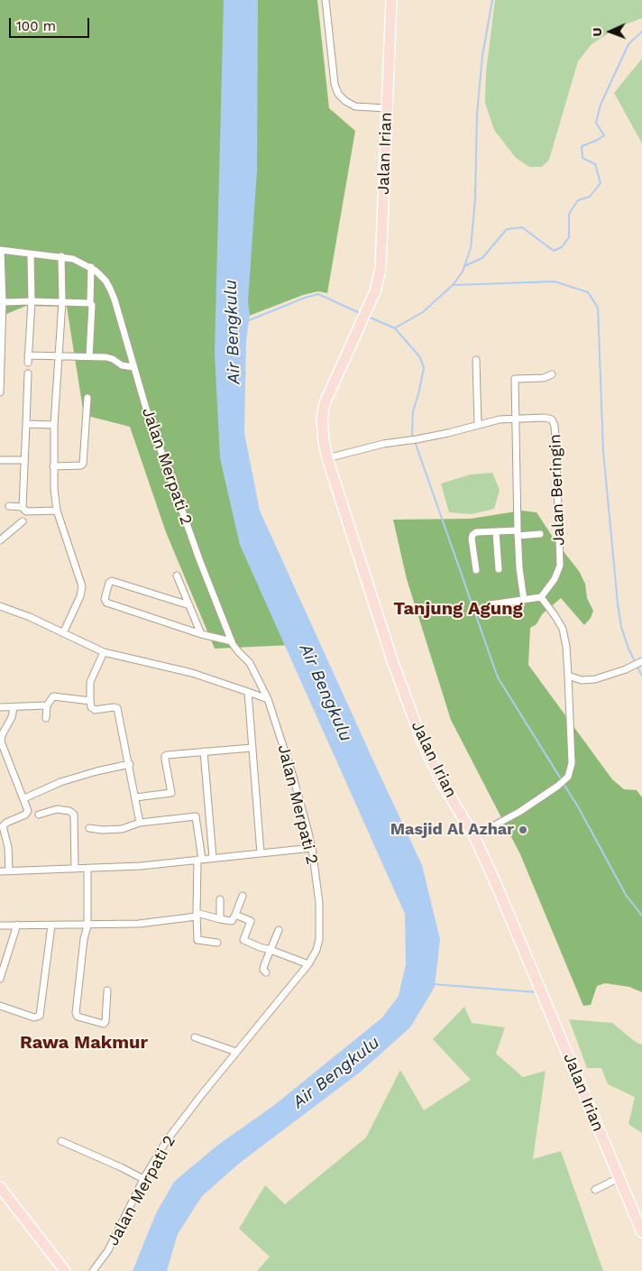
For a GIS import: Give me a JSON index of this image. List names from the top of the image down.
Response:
{
  "streets": {
    "main road": ["Jalan Irian"],
    "street": ["Jalan Merpati 2", "Jalan Beringin"]
  },
  "crossings": [
    ["Jalan Irian", "Jalan Beringin"]
  ],
  "districts": ["Tanjung Agung", "Rawa Makmur"],
  "water": ["Air Bengkulu"],
  "places": ["Masjid Al Azhar"],
  "scale_bar": "100 m",
  "north": "left"
}
